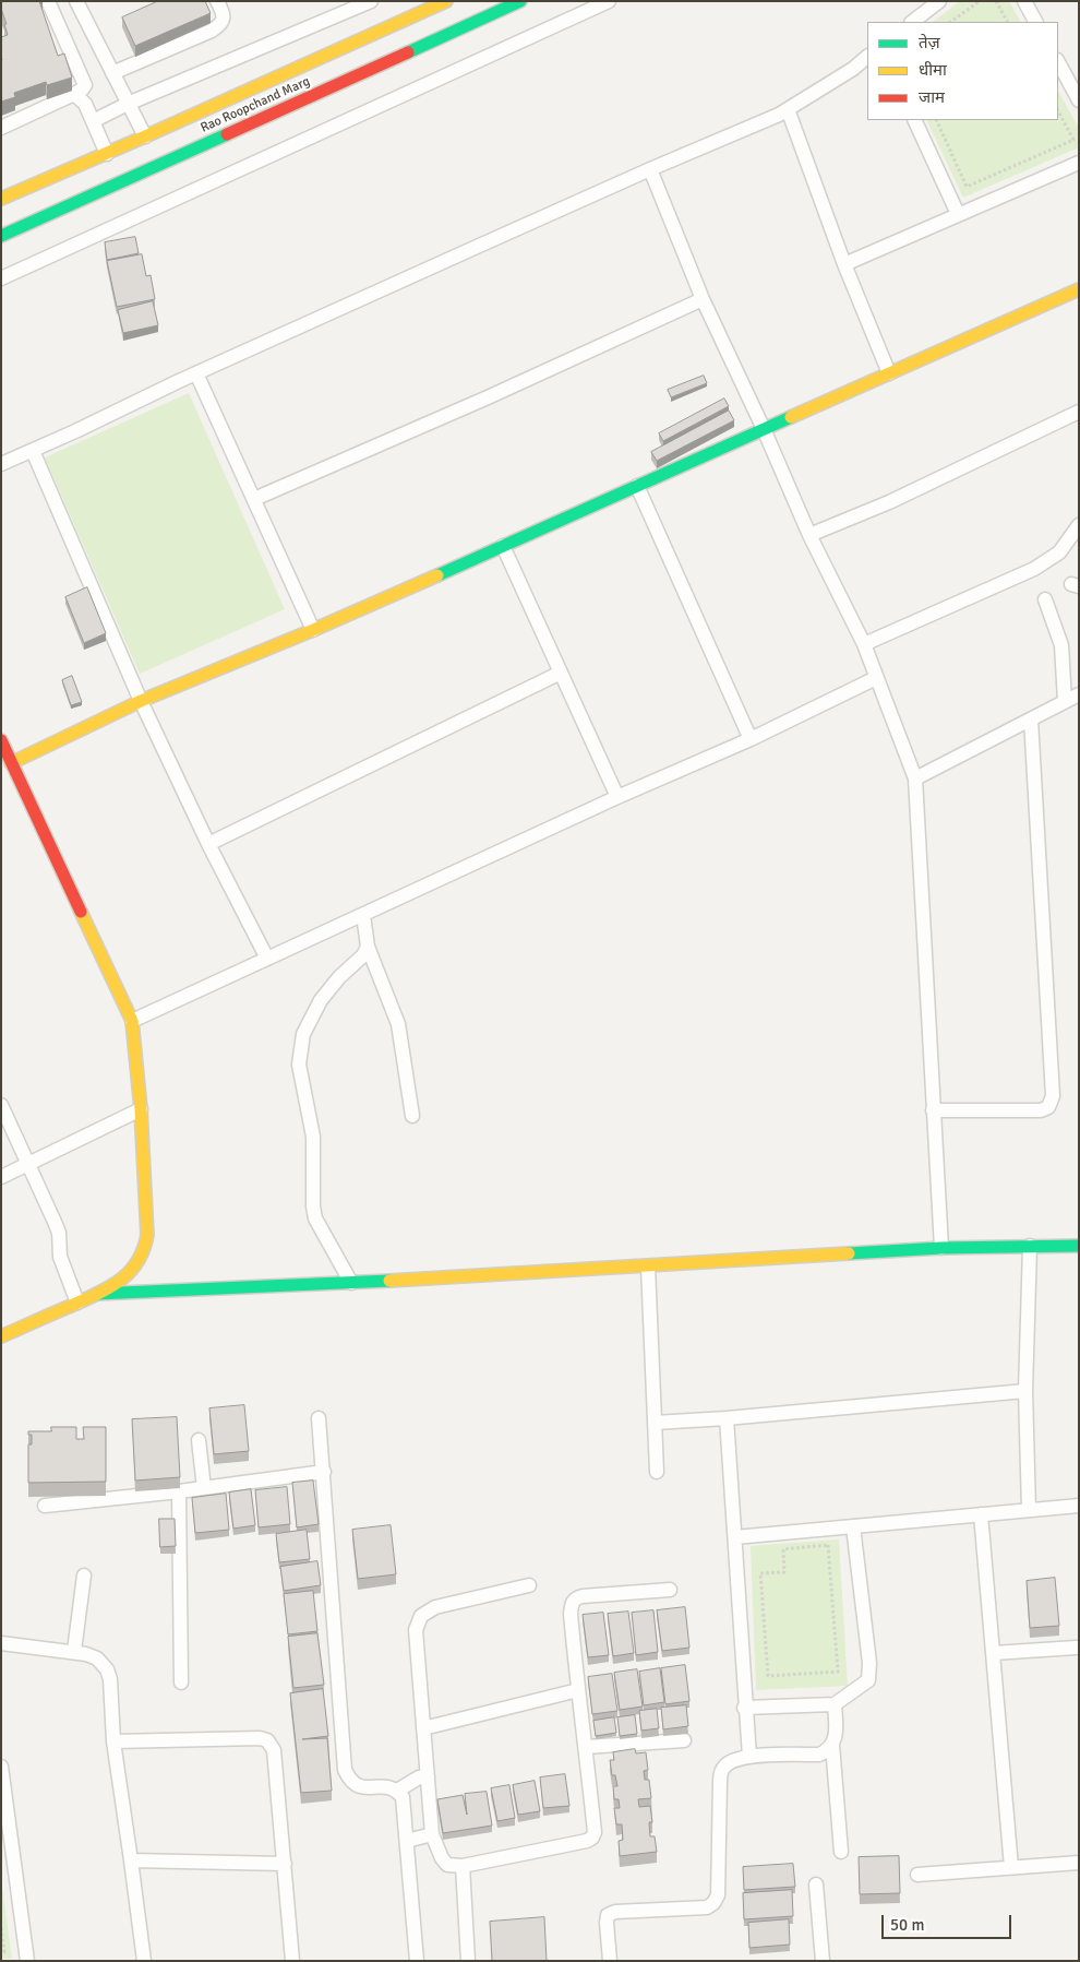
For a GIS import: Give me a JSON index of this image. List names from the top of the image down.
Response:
{
  "streets": {
    "street": ["Rao Roopchand Marg"]
  },
  "legend": ["तेज़", "धीमा", "जाम"],
  "scale_bar": "50 m"
}
